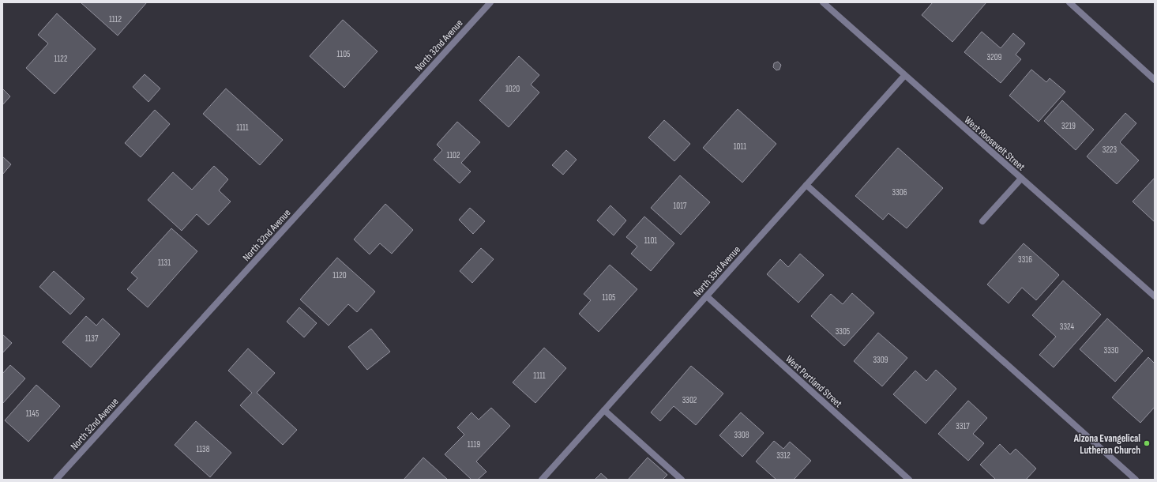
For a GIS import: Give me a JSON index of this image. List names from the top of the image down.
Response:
{
  "streets": {
    "street": [
      "North 32nd Avenue",
      "West Roosevelt Street",
      "North 33rd Avenue",
      "West Portland Street"
    ]
  },
  "crossings": [
    ["West Roosevelt Street", "North 33rd Avenue"],
    ["North 33rd Avenue", "West Portland Street"]
  ],
  "places": ["Alzona Evangelical Lutheran Church"],
  "house_numbers": [
    "1112",
    "1105",
    "3209",
    "1122",
    "1020",
    "3219",
    "1111",
    "1011",
    "3223",
    "1102",
    "3306",
    "1017",
    "1101",
    "3316",
    "1131",
    "1120",
    "1105",
    "3324",
    "3305",
    "1137",
    "3330",
    "3309",
    "1111",
    "3302",
    "1145",
    "3317",
    "3308",
    "1119",
    "1138",
    "3312"
  ]
}
